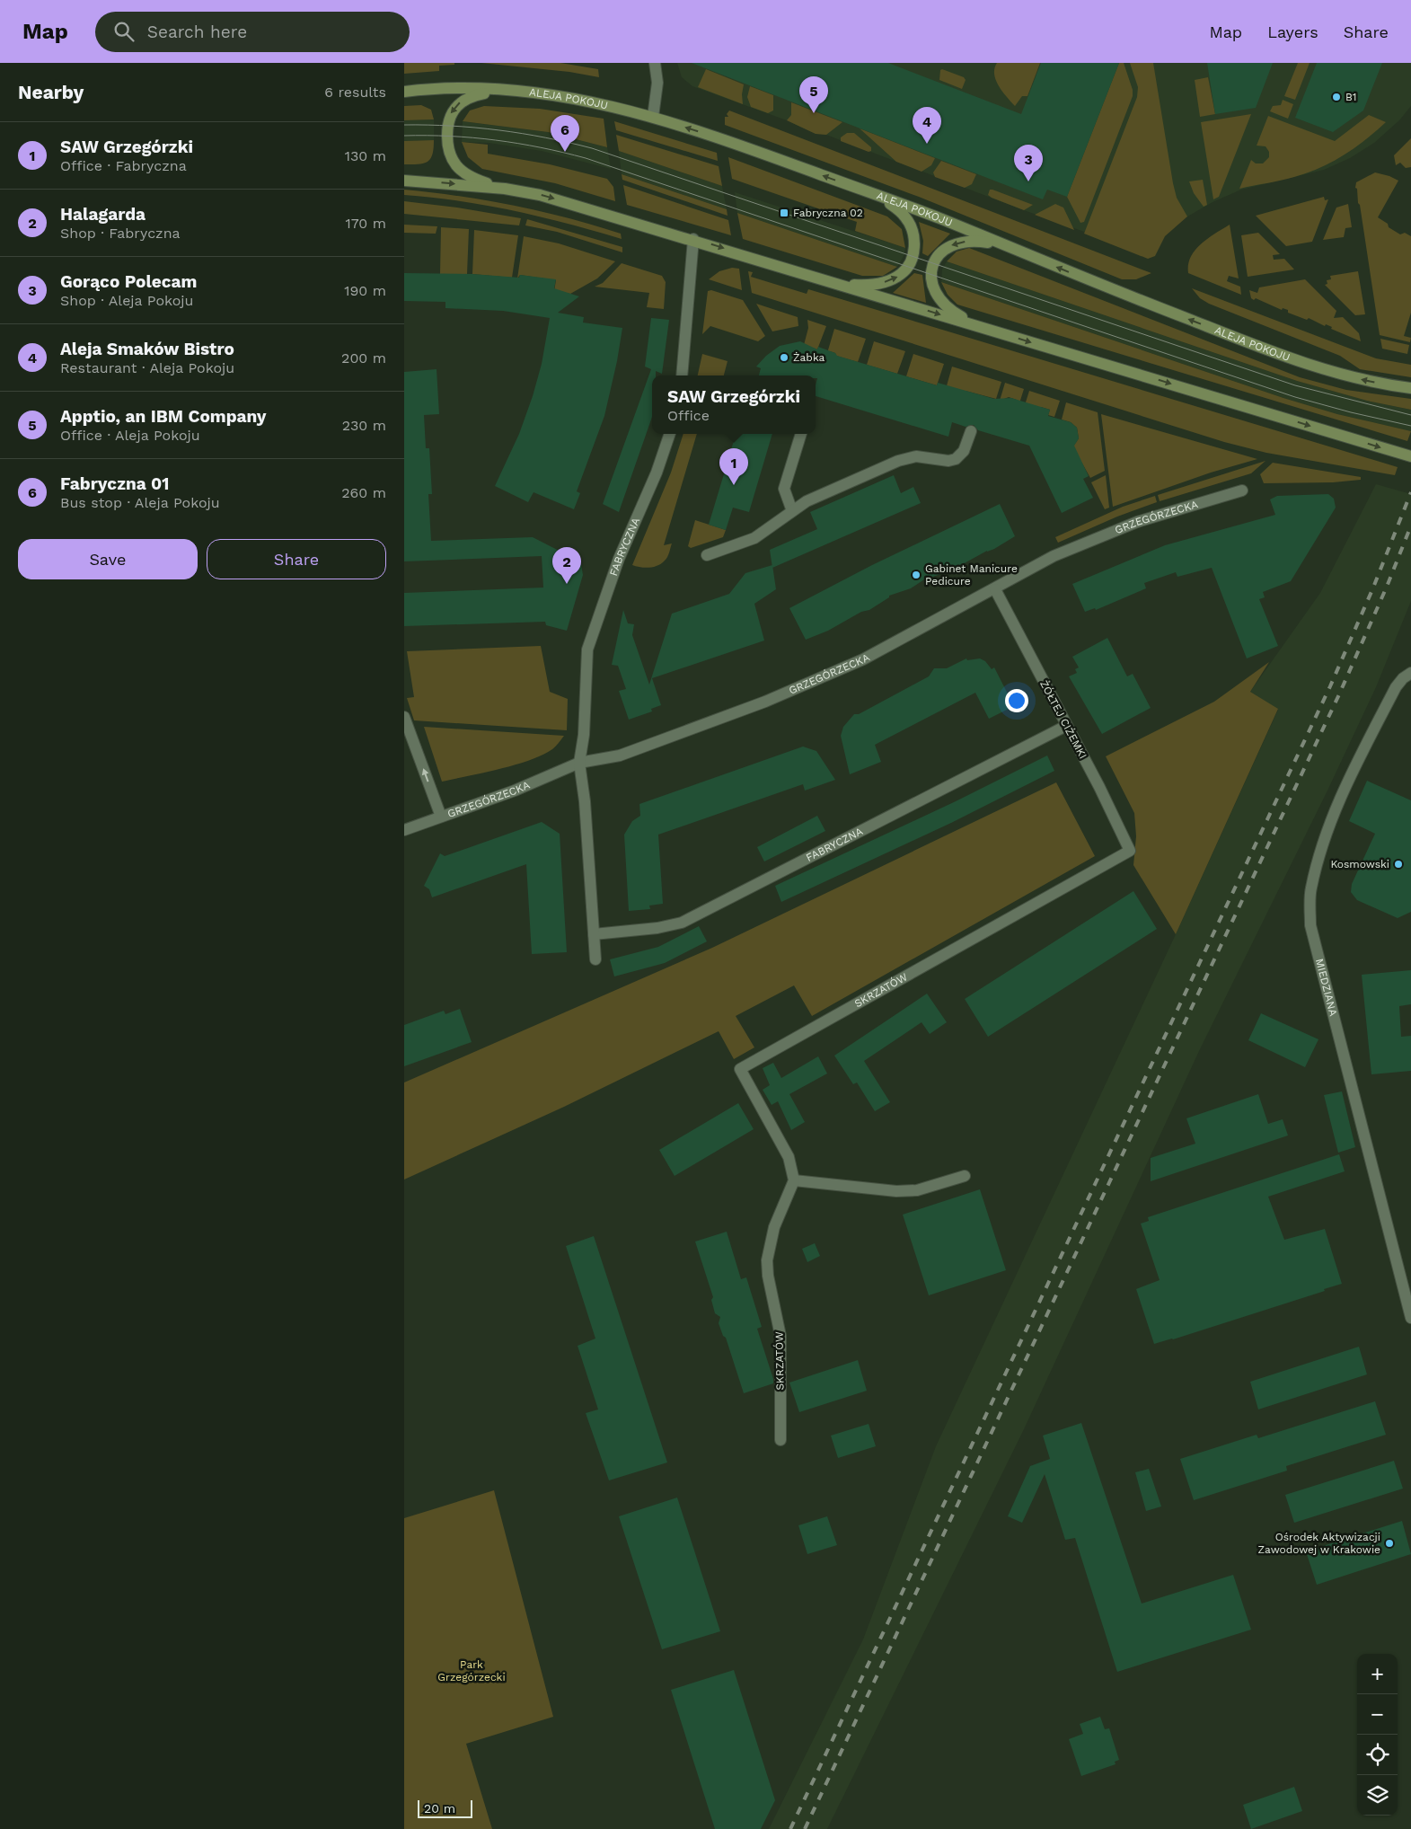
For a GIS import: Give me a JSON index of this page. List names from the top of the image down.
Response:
{
  "streets": {
    "main road": ["ALEJA POKOJU"],
    "street": [
      "GRZEGÓRZECKA",
      "FABRYCZNA",
      "ŻÓŁTEJ CIŻEMKI",
      "MIEDZIANA",
      "SKRZATÓW"
    ]
  },
  "crossings": [
    ["GRZEGÓRZECKA", "FABRYCZNA"],
    ["GRZEGÓRZECKA", "ŻÓŁTEJ CIŻEMKI"],
    ["FABRYCZNA", "ŻÓŁTEJ CIŻEMKI"],
    ["ŻÓŁTEJ CIŻEMKI", "SKRZATÓW"]
  ],
  "parks": ["Park Grzegórzecki"],
  "places": {
    "other": [
      "B1",
      "Żabka",
      "Gabinet Manicure Pedicure",
      "Kosmowski",
      "Ośrodek Aktywizacji Zawodowej w Krakowie"
    ],
    "transit": ["Fabryczna 02"]
  },
  "scale_bar": "20 m",
  "page": {
    "header": "Map",
    "search": "Search here",
    "nav": ["Map", "Layers", "Share"],
    "heading": ["Nearby", "6 results"],
    "pins": [
      "5",
      "4",
      "6",
      "3",
      "1",
      "2"
    ],
    "list": [
      {
        "mark": "1",
        "name": "SAW Grzegórzki",
        "note": "Office · Fabryczna",
        "value": "130 m"
      },
      {
        "mark": "2",
        "name": "Halagarda",
        "note": "Shop · Fabryczna",
        "value": "170 m"
      },
      {
        "mark": "3",
        "name": "Gorąco Polecam",
        "note": "Shop · Aleja Pokoju",
        "value": "190 m"
      },
      {
        "mark": "4",
        "name": "Aleja Smaków Bistro",
        "note": "Restaurant · Aleja Pokoju",
        "value": "200 m"
      },
      {
        "mark": "5",
        "name": "Apptio, an IBM Company",
        "note": "Office · Aleja Pokoju",
        "value": "230 m"
      },
      {
        "mark": "6",
        "name": "Fabryczna 01",
        "note": "Bus stop · Aleja Pokoju",
        "value": "260 m"
      }
    ],
    "popup": ["SAW Grzegórzki", "Office"],
    "buttons": ["Save", "Share"],
    "map_buttons": ["+", "−"],
    "scale": "20 m"
  }
}
